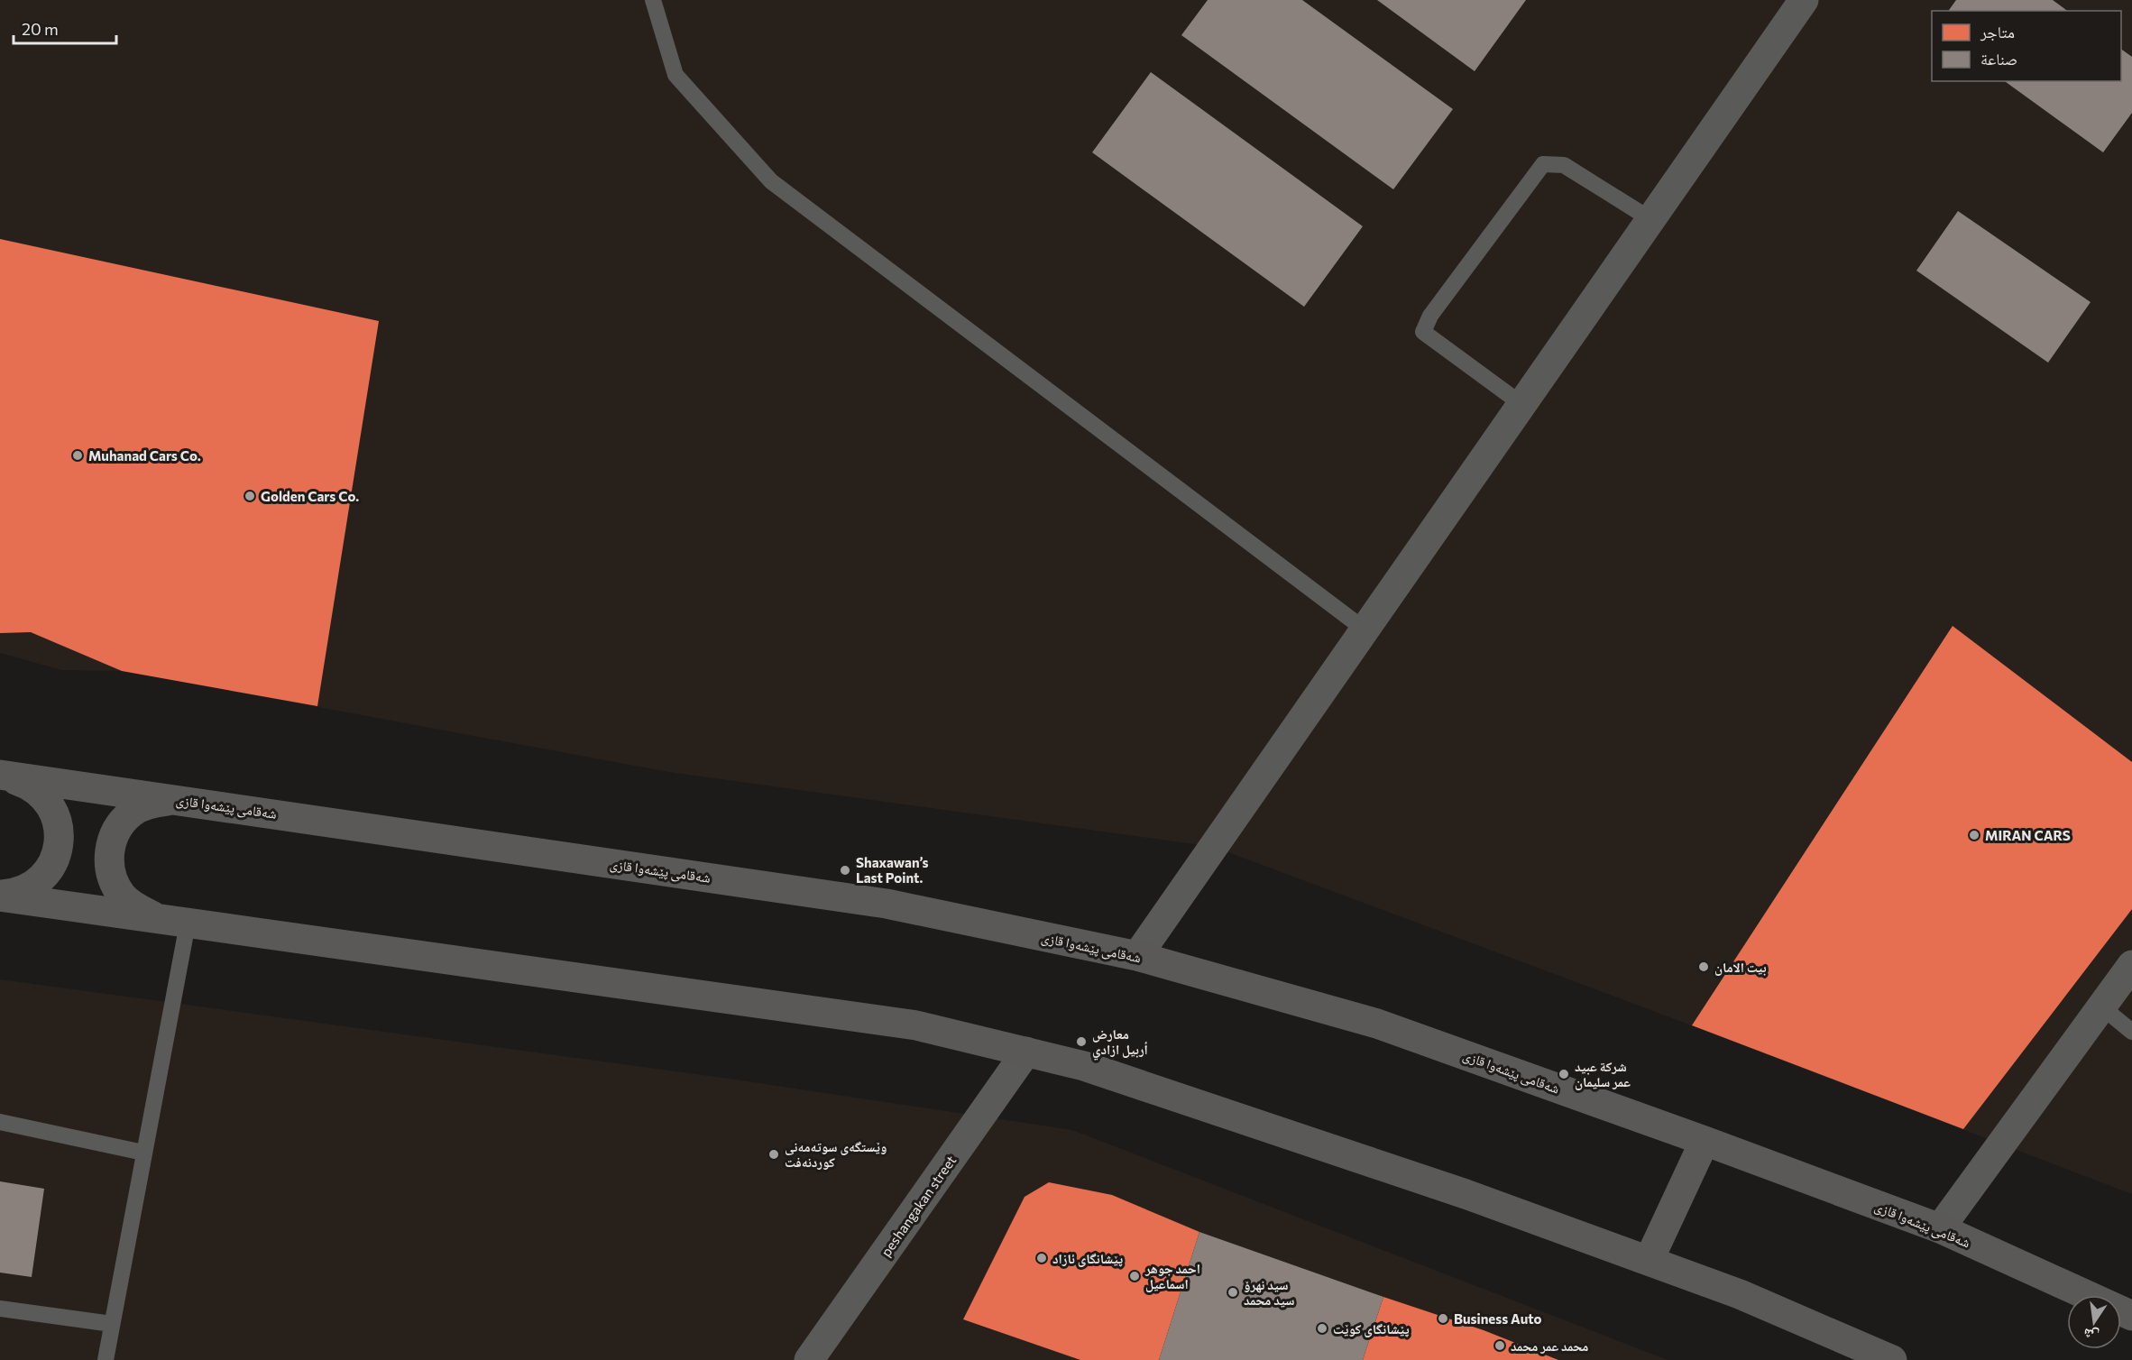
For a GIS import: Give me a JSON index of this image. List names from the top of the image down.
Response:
{
  "streets": {
    "highway": ["شەقامی پێشەوا قازی"],
    "street": ["peshangakan street"]
  },
  "places": [
    "Muhanad Cars Co.",
    "Golden Cars Co.",
    "MIRAN CARS",
    "Shaxawan’s Last Point.",
    "بیت الامان",
    "معارض أربيل ازادي",
    "شركة عبيد عمر سليمان",
    "وێستگەی سوتەمەنی کوردنەفت",
    "پێشانگای ئازاد",
    "احمد جوهر اسماعیل",
    "سید نهرۆ سید محمد",
    "Business Auto",
    "پێشانگای كوێت",
    "محمد عمر محمد"
  ],
  "legend": ["متاجر", "صناعة"],
  "scale_bar": "20 m",
  "north": "bottom"
}
